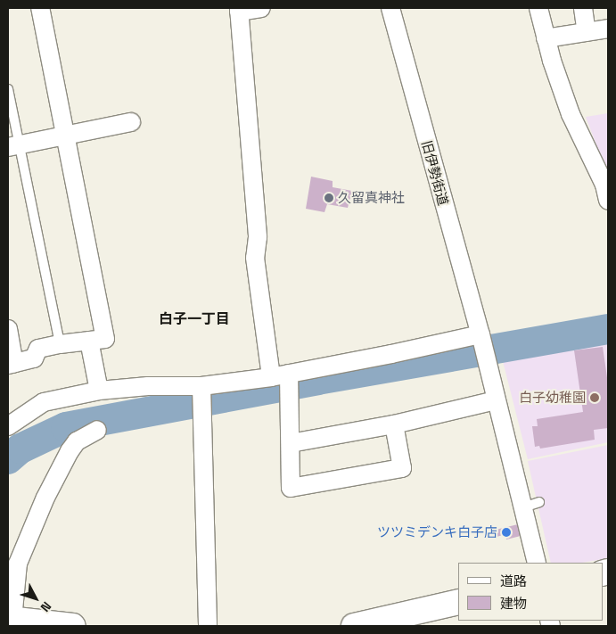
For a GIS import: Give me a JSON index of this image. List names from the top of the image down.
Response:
{
  "streets": {
    "street": ["旧伊勢街道"]
  },
  "districts": ["白子一丁目"],
  "places": ["久留真神社", "白子幼稚園", "ツツミデンキ白子店"],
  "legend": ["道路", "建物"],
  "north": "bottom right"
}
